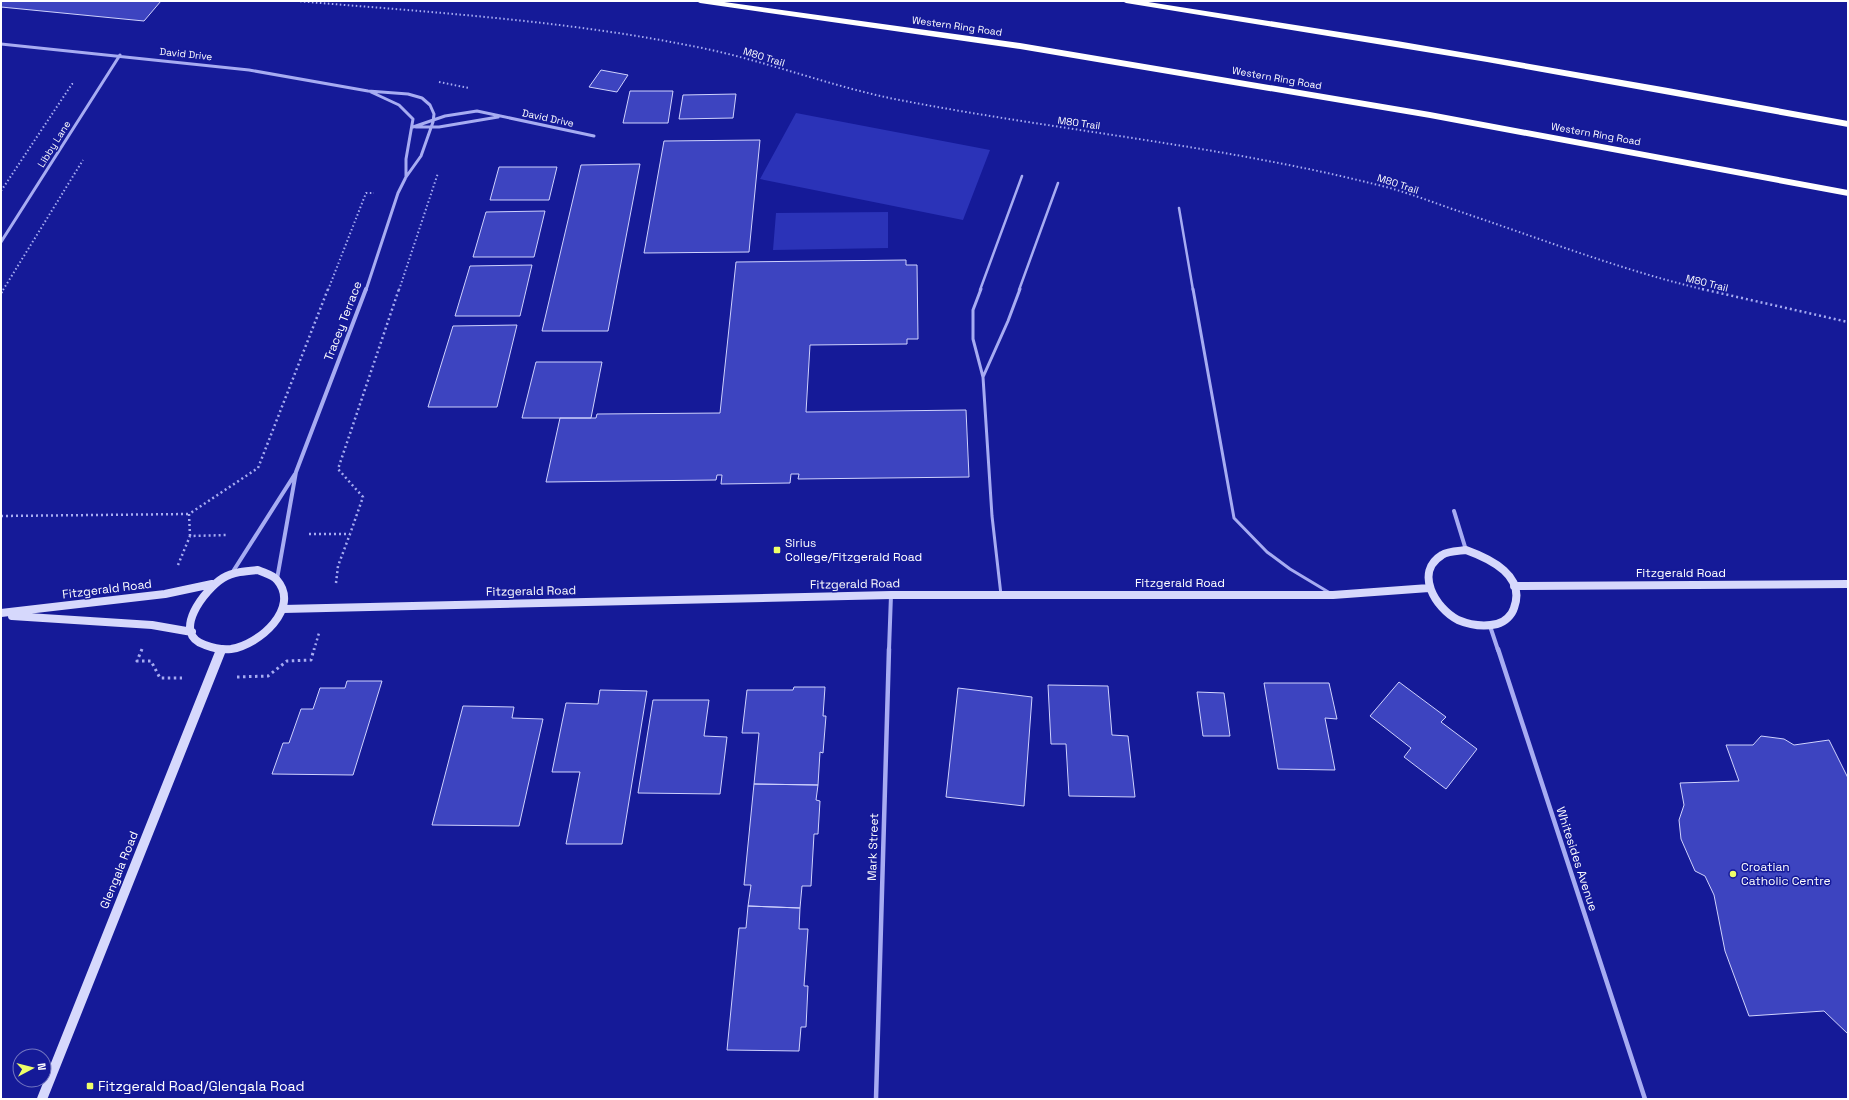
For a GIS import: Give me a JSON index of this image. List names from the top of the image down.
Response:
{
  "streets": {
    "highway": ["Western Ring Road"],
    "street": [
      "David Drive",
      "Libby Lane",
      "Tracey Terrace",
      "Fitzgerald Road",
      "Mark Street",
      "Whitesides Avenue",
      "Glengala Road"
    ],
    "path": ["M80 Trail"]
  },
  "crossings": [
    ["David Drive", "Libby Lane"],
    ["David Drive", "Tracey Terrace"],
    ["Tracey Terrace", "Fitzgerald Road"],
    ["Tracey Terrace", "Glengala Road"],
    ["Fitzgerald Road", "Mark Street"],
    ["Fitzgerald Road", "Whitesides Avenue"],
    ["Fitzgerald Road", "Glengala Road"]
  ],
  "places": {
    "transit": ["Sirius College/Fitzgerald Road", "Fitzgerald Road/Glengala Road"],
    "other": ["Croatian Catholic Centre"]
  },
  "north": "right"
}
